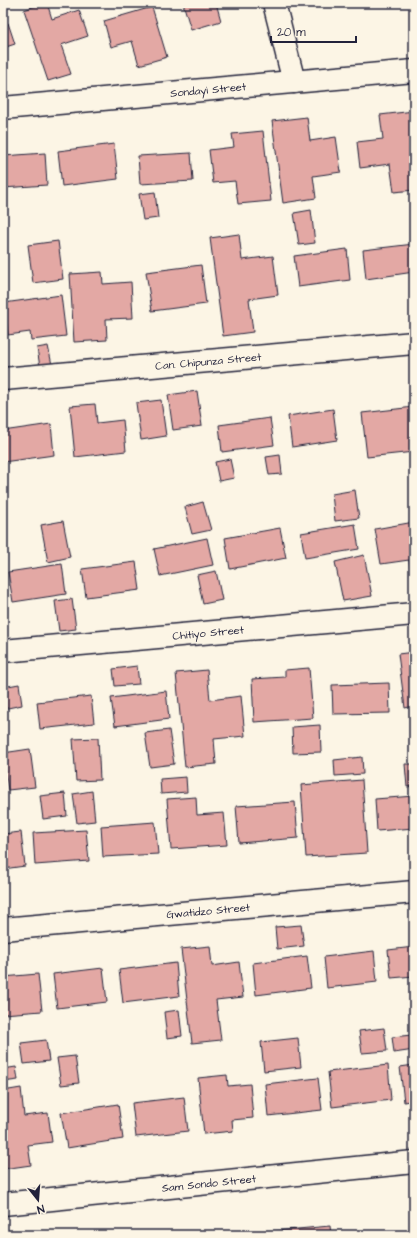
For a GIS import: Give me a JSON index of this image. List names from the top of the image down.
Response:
{
  "streets": {
    "street": [
      "Sondayi Street",
      "Can. Chipunza Street",
      "Chitiyo Street",
      "Gwatidzo Street",
      "Sam Sondo Street"
    ]
  },
  "scale_bar": "20 m",
  "north": "bottom"
}
